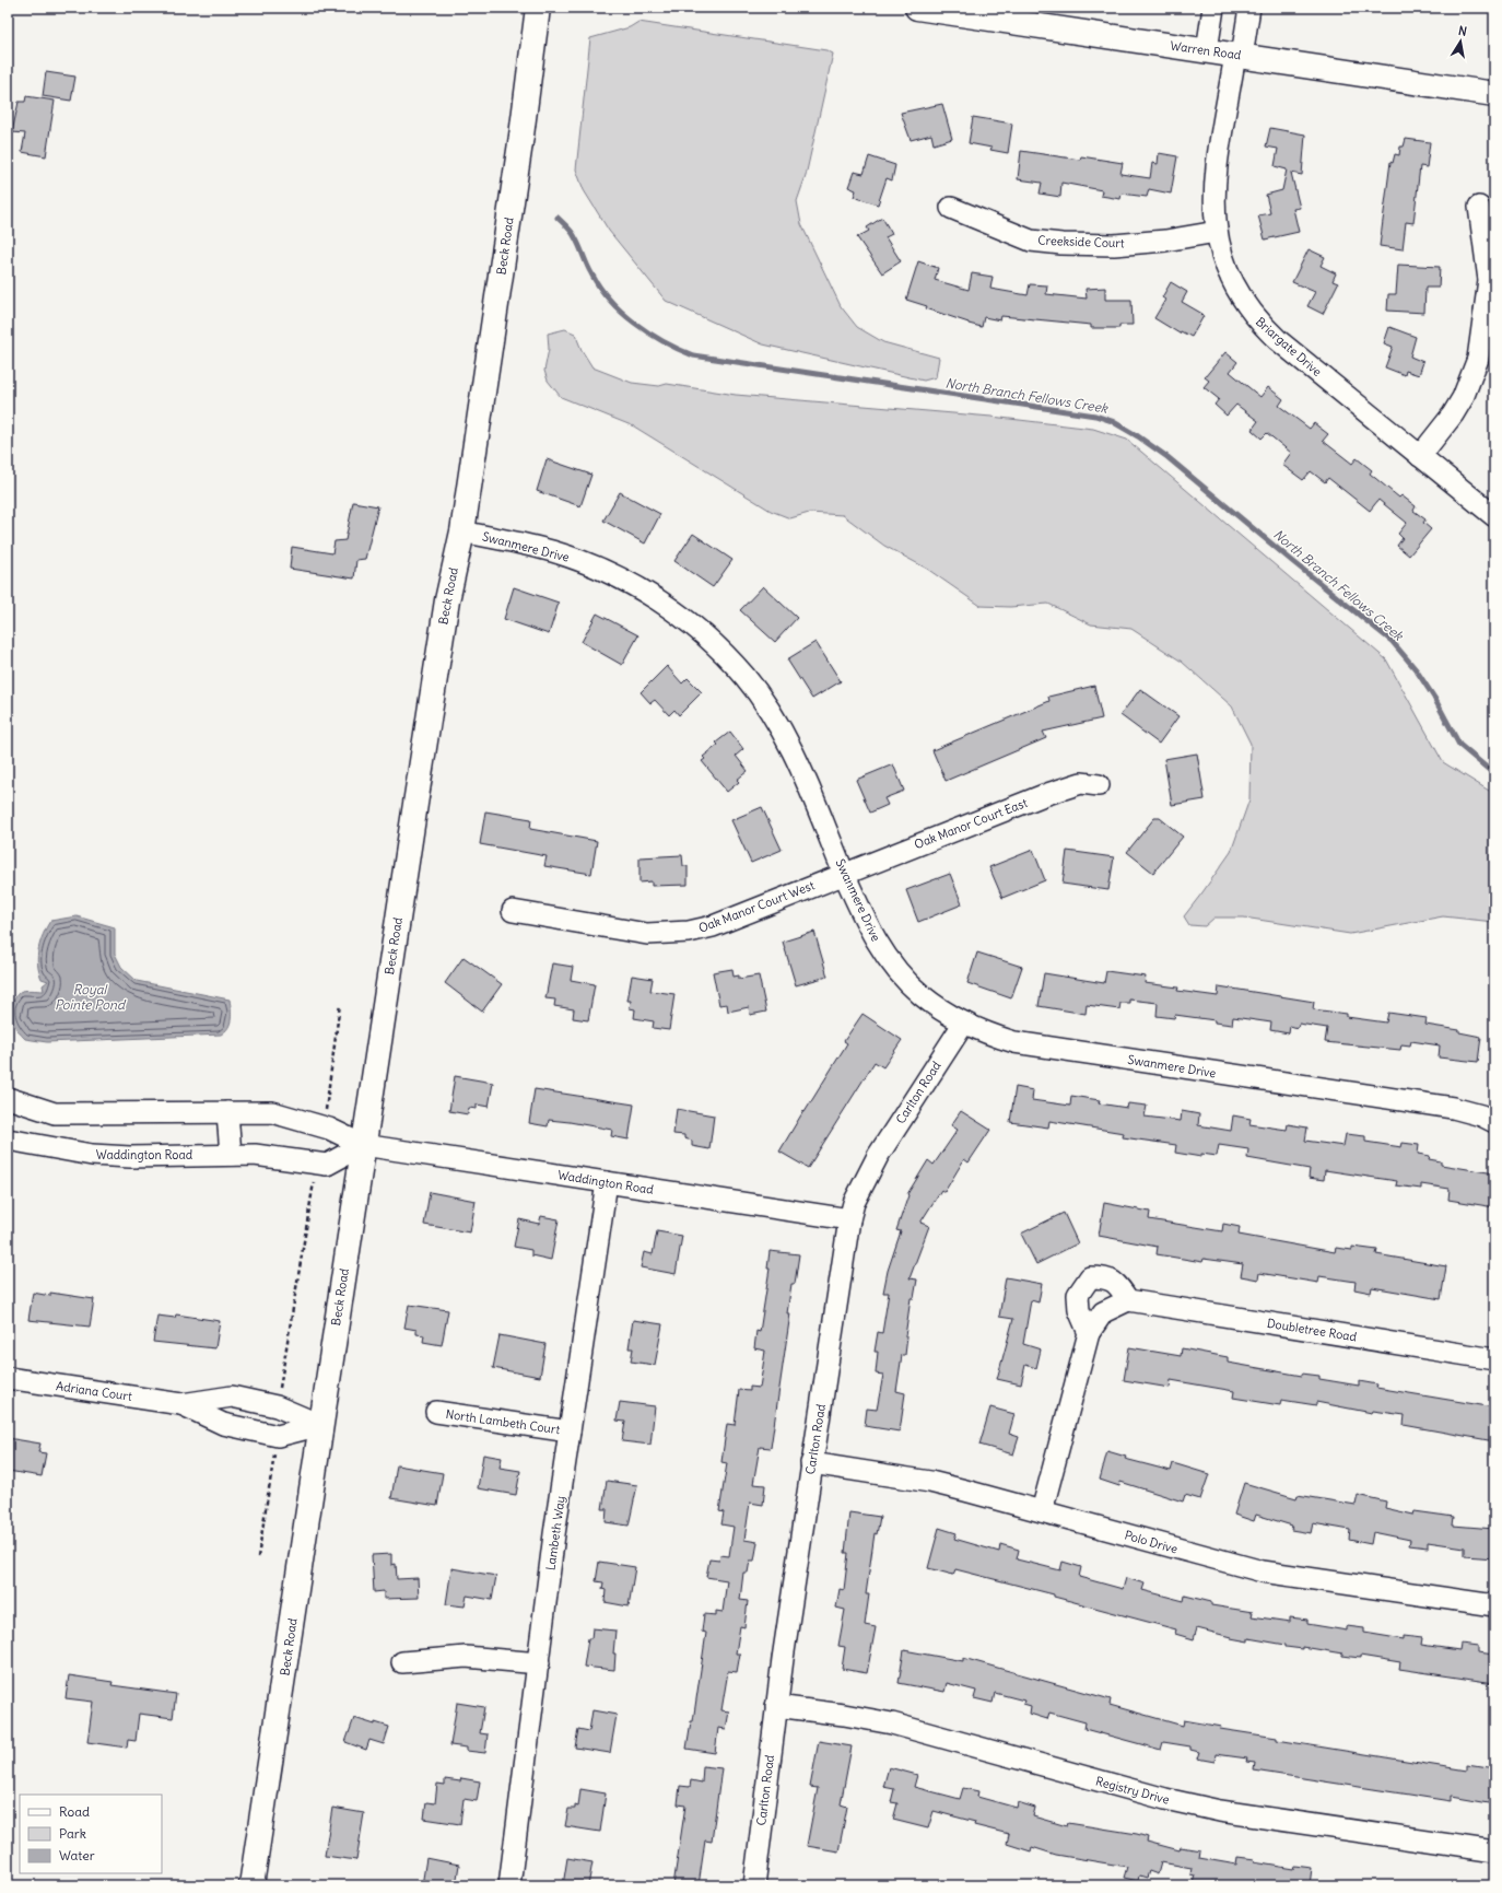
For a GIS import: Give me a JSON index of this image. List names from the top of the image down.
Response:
{
  "streets": {
    "main road": ["Warren Road", "Beck Road"],
    "street": [
      "Creekside Court",
      "Briargate Drive",
      "Swanmere Drive",
      "Oak Manor Court East",
      "Oak Manor Court West",
      "Carlton Road",
      "Waddington Road",
      "Doubletree Road",
      "Adriana Court",
      "North Lambeth Court",
      "Lambeth Way",
      "Polo Drive",
      "Registry Drive"
    ]
  },
  "crossings": [
    ["Warren Road", "Briargate Drive"],
    ["Creekside Court", "Briargate Drive"],
    ["Beck Road", "Swanmere Drive"],
    ["Beck Road", "Waddington Road"],
    ["Beck Road", "Adriana Court"],
    ["Swanmere Drive", "Oak Manor Court East"],
    ["Swanmere Drive", "Oak Manor Court West"],
    ["Swanmere Drive", "Carlton Road"],
    ["Oak Manor Court East", "Oak Manor Court West"],
    ["Carlton Road", "Waddington Road"],
    ["Carlton Road", "Polo Drive"],
    ["Carlton Road", "Registry Drive"],
    ["Waddington Road", "Lambeth Way"],
    ["North Lambeth Court", "Lambeth Way"]
  ],
  "water": ["North Branch Fellows Creek", "Royal Pointe Pond"],
  "legend": ["Road", "Park", "Water"],
  "north": "top"
}
